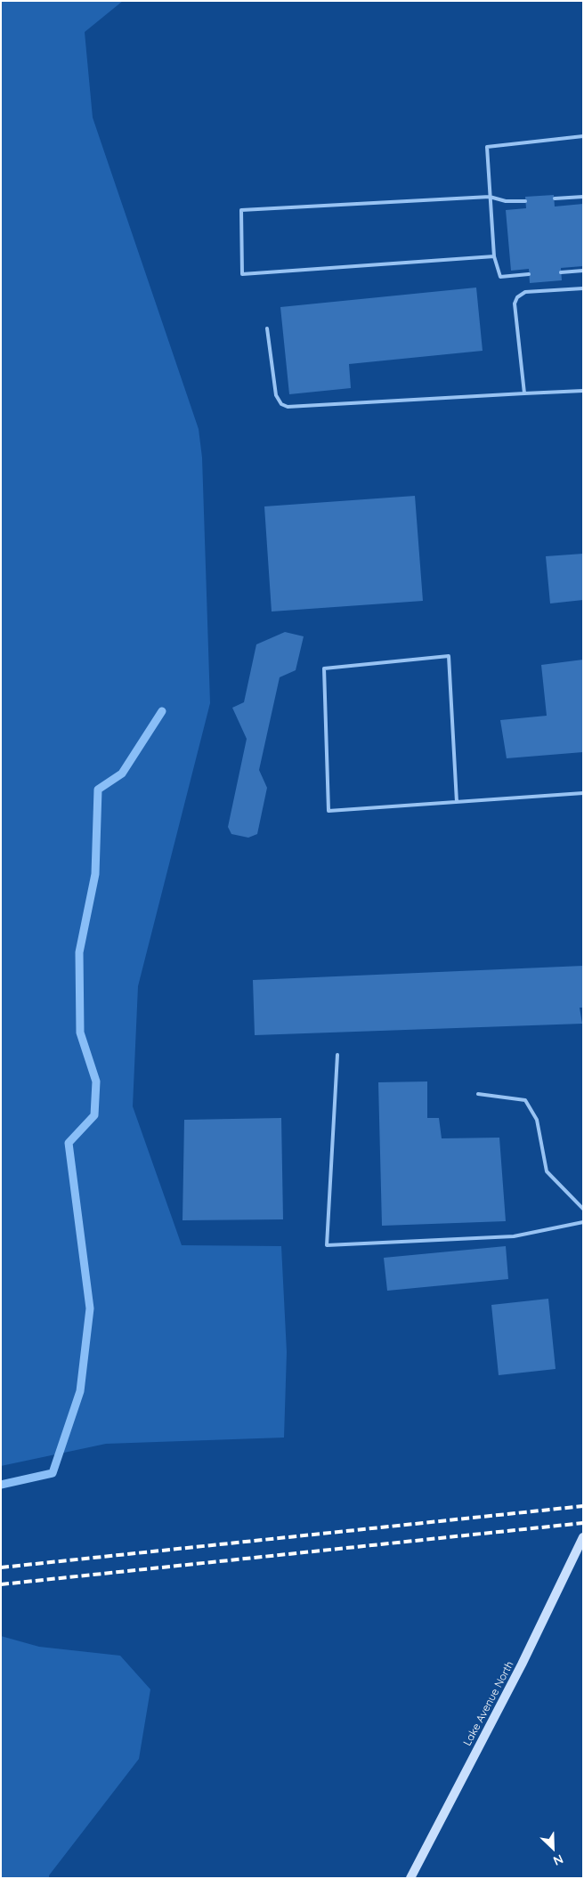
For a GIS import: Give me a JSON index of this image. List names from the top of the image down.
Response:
{
  "streets": {
    "street": ["Lake Avenue North"]
  },
  "north": "bottom right"
}
